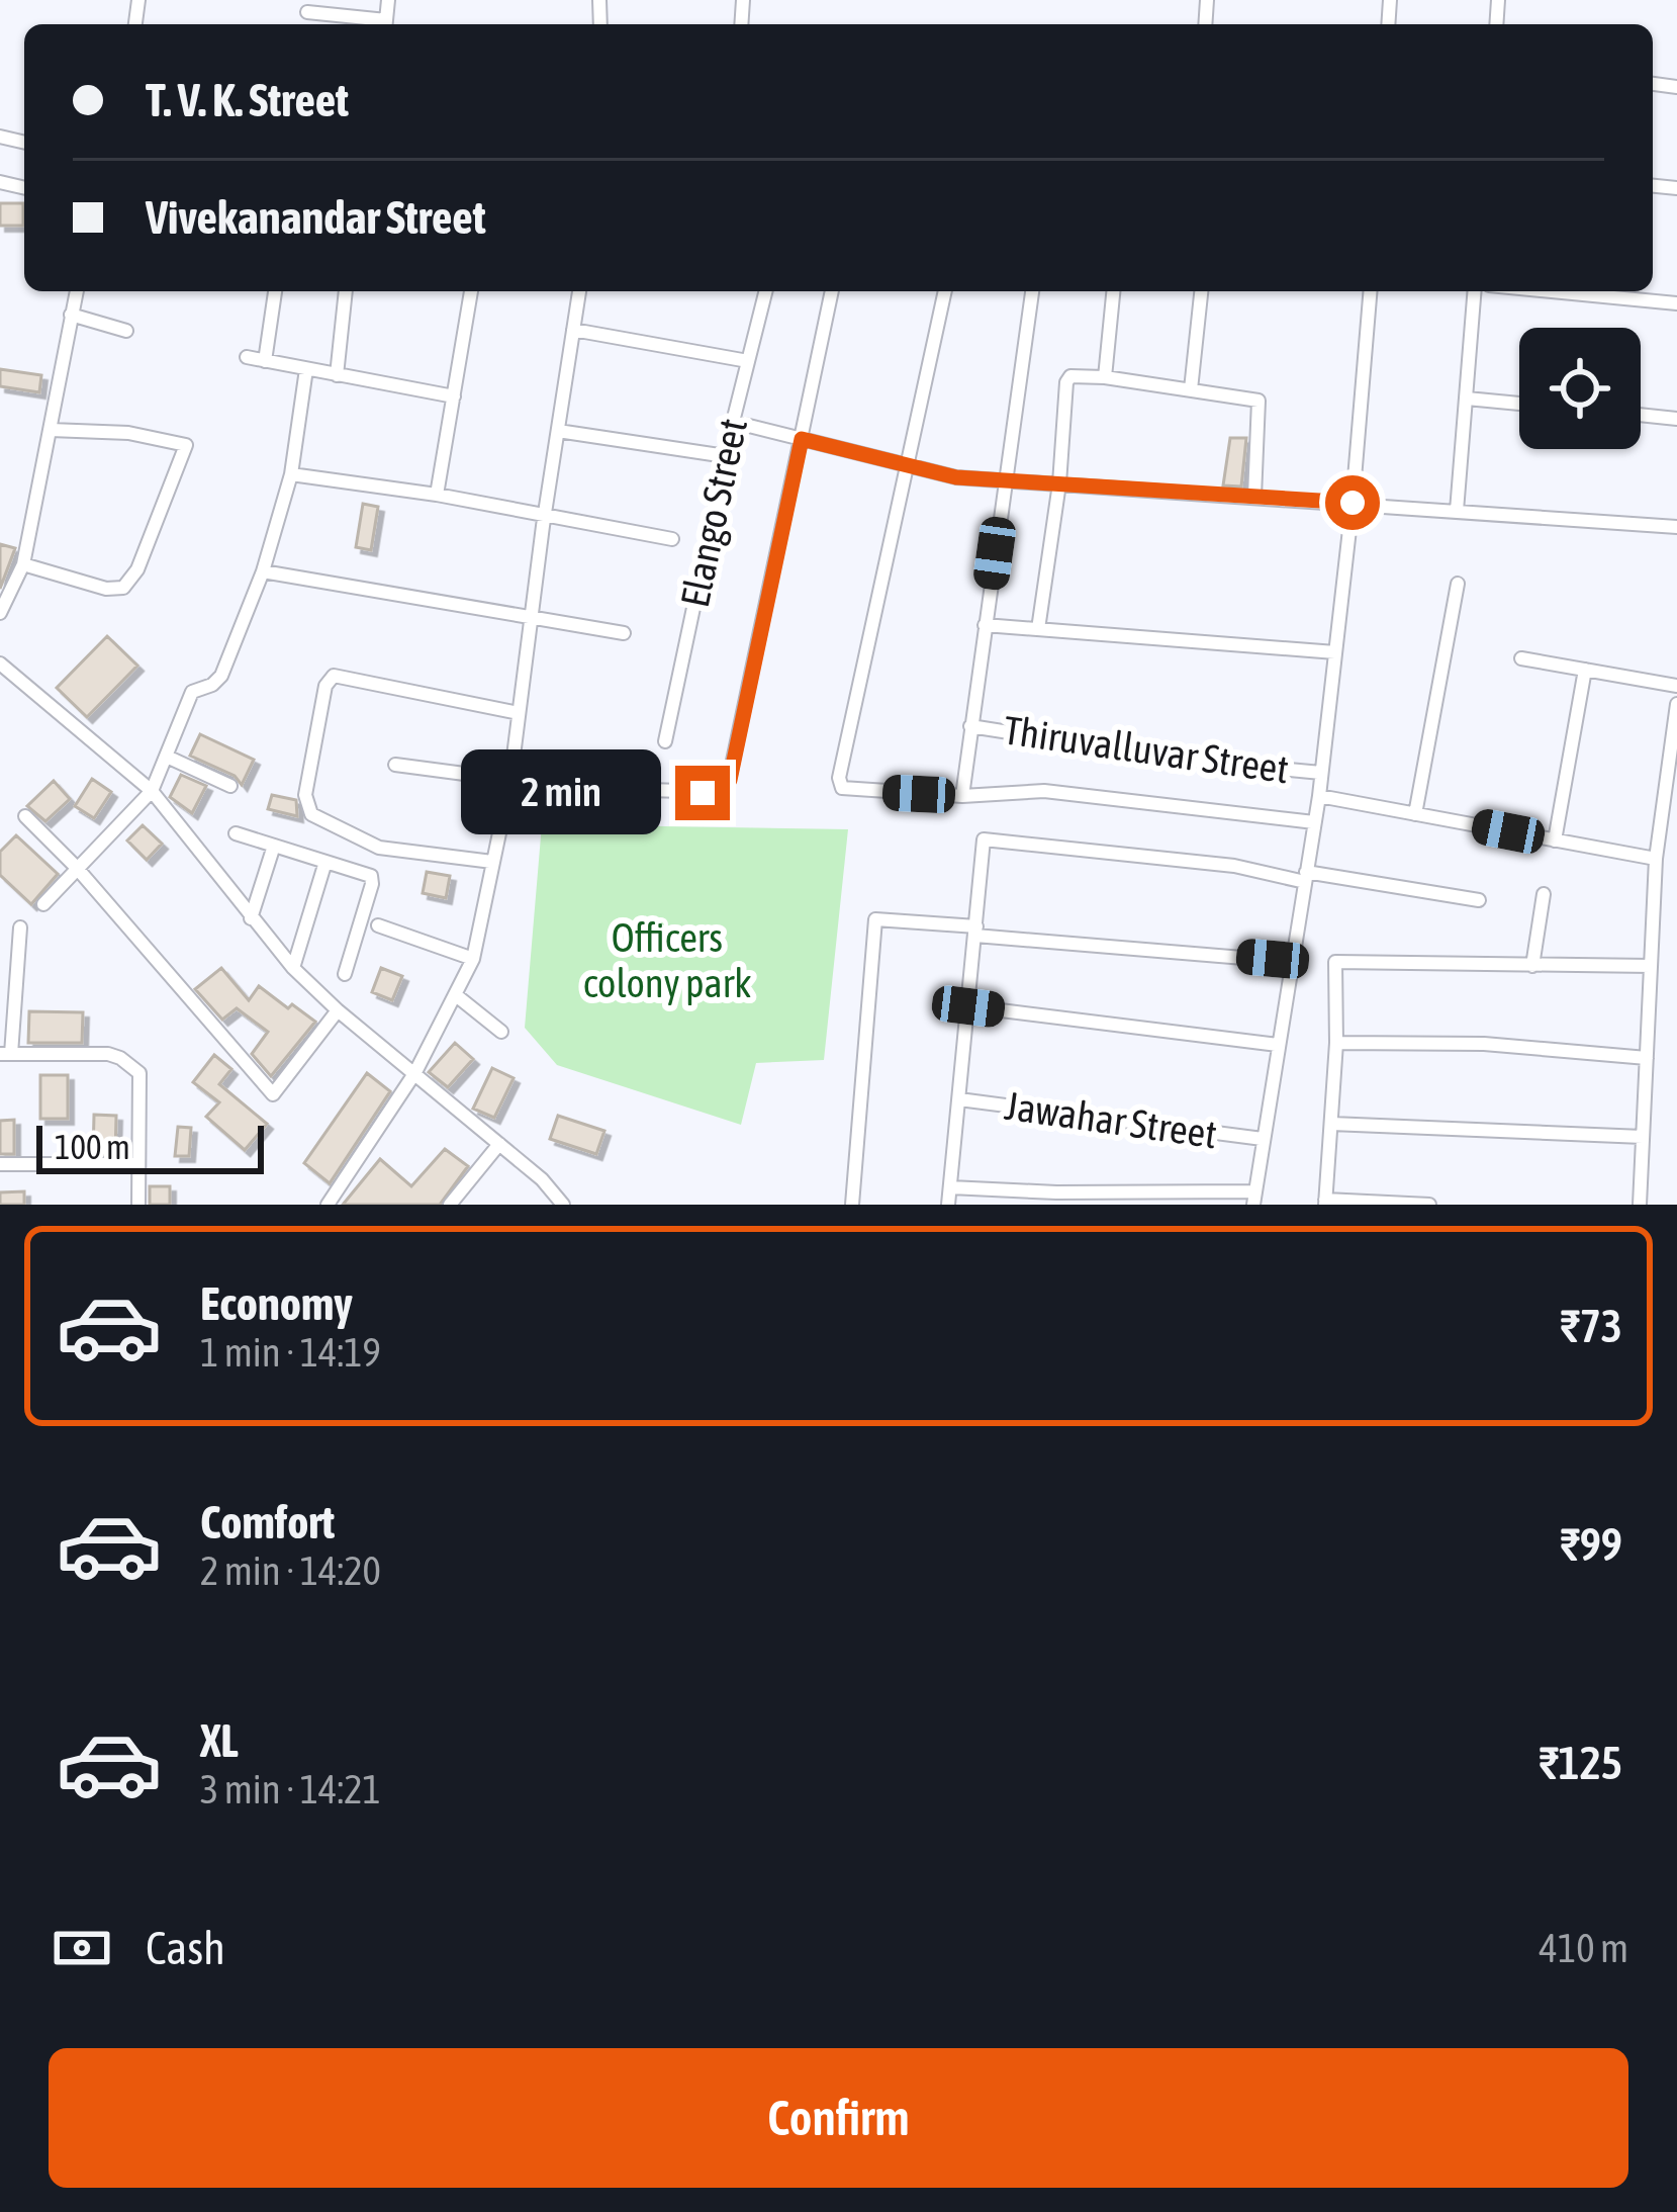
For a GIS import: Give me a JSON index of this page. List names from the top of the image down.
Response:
{
  "streets": {
    "street": ["Elango Street", "Thiruvalluvar Street", "Jawahar Street"]
  },
  "parks": ["Officers colony park"],
  "scale_bar": "100 m",
  "page": {
    "banner": ["T. V. K. Street", "Vivekanandar Street"],
    "bubble": "2 min",
    "scale": "100 m",
    "list": [
      {
        "name": "Economy",
        "note": "1 min · 14:19",
        "value": "₹73"
      },
      {
        "name": "Comfort",
        "note": "2 min · 14:20",
        "value": "₹99"
      },
      {
        "name": "XL",
        "note": "3 min · 14:21",
        "value": "₹125"
      }
    ],
    "pay": ["Cash", "410 m"],
    "buttons": "Confirm"
  }
}
